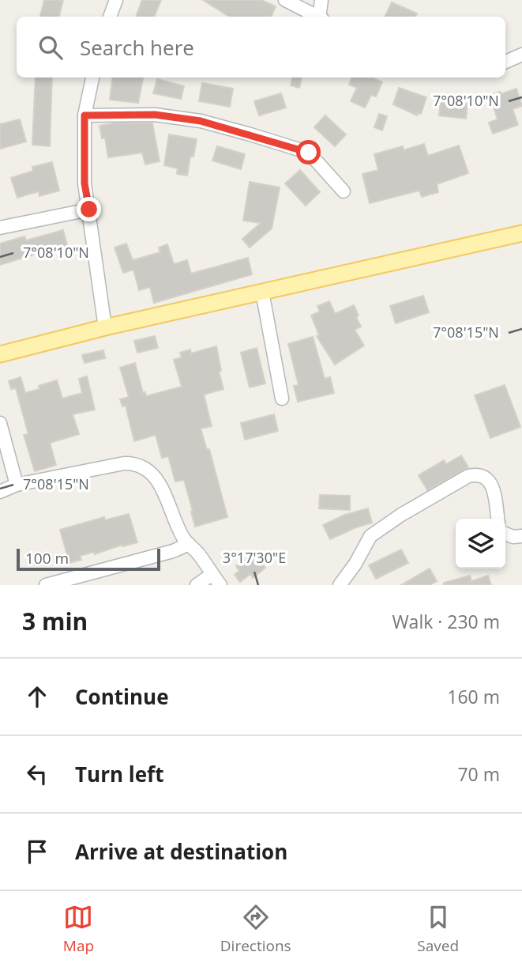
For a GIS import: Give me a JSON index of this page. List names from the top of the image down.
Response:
{
  "scale_bar": "100 m",
  "page": {
    "search": "Search here",
    "scale": "100 m",
    "heading": ["3 min", "Walk · 230 m"],
    "list": [
      ["Continue", "160 m"],
      ["Turn left", "70 m"],
      "Arrive at destination"
    ],
    "nav": ["Map", "Directions", "Saved"]
  },
  "coordinates": ["7°08'10\"N", "7°08'15\"N", "3°17'30\"E"]
}
